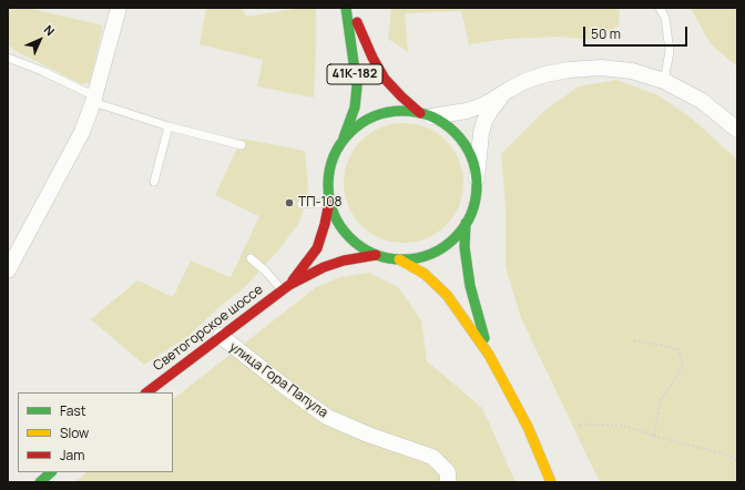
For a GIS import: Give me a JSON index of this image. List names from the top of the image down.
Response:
{
  "streets": {
    "main road": ["41К-182", "Светогорское шоссе"],
    "street": ["улица Гора Папула"]
  },
  "crossings": [
    ["41К-182", "Светогорское шоссе"],
    ["Светогорское шоссе", "улица Гора Папула"]
  ],
  "places": ["ТП-108"],
  "legend": ["Fast", "Slow", "Jam"],
  "scale_bar": "50 m",
  "north": "top right"
}
